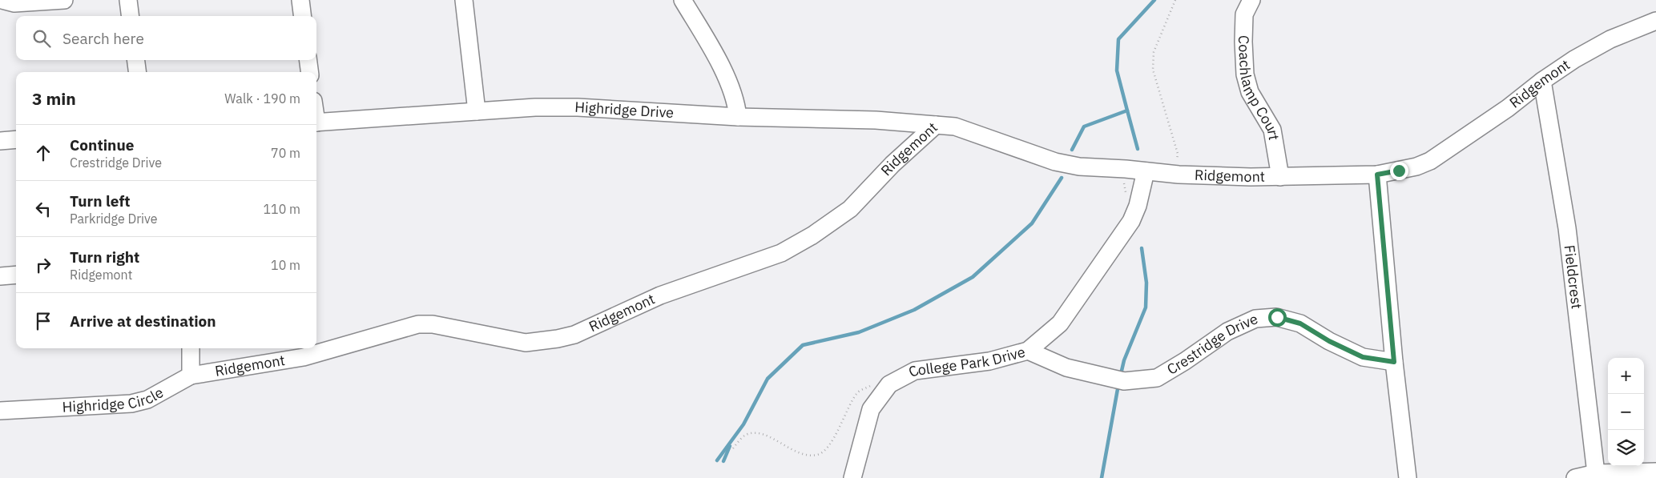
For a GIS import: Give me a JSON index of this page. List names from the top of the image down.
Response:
{
  "streets": {
    "street": [
      "Ridgemont",
      "Coachlamp Court",
      "Highridge Drive",
      "Fieldcrest",
      "Crestridge Drive",
      "College Park Drive",
      "Highridge Circle"
    ]
  },
  "crossings": [
    ["Ridgemont", "Coachlamp Court"],
    ["Ridgemont", "Highridge Drive"],
    ["Ridgemont", "Fieldcrest"],
    ["Ridgemont", "College Park Drive"],
    ["Ridgemont", "Highridge Circle"],
    ["Crestridge Drive", "College Park Drive"]
  ],
  "page": {
    "search": "Search here",
    "heading": ["3 min", "Walk · 190 m"],
    "list": [
      ["Continue", "Crestridge Drive", "70 m"],
      ["Turn left", "Parkridge Drive", "110 m"],
      ["Turn right", "Ridgemont", "10 m"],
      "Arrive at destination"
    ],
    "map_buttons": ["+", "−"]
  }
}
